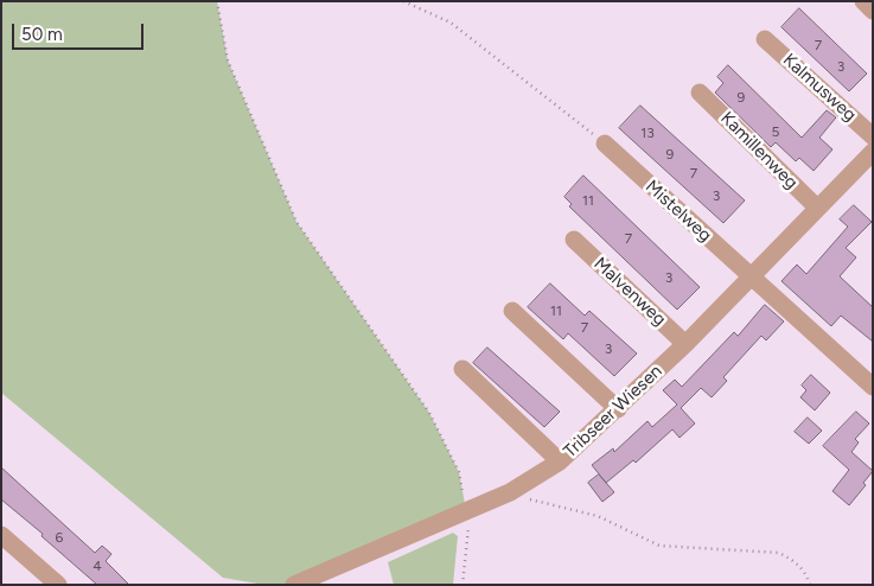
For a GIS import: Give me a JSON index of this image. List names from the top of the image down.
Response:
{
  "streets": {
    "street": [
      "Kalmusweg",
      "Kamillenweg",
      "Mistelweg",
      "Malvenweg",
      "Tribseer Wiesen"
    ]
  },
  "crossings": [
    ["Kamillenweg", "Tribseer Wiesen"],
    ["Mistelweg", "Tribseer Wiesen"],
    ["Malvenweg", "Tribseer Wiesen"]
  ],
  "house_numbers": [
    "7",
    "3",
    "9",
    "5",
    "13",
    "9",
    "7",
    "3",
    "11",
    "7",
    "3",
    "11",
    "7",
    "3",
    "6",
    "4"
  ],
  "scale_bar": "50 m"
}
